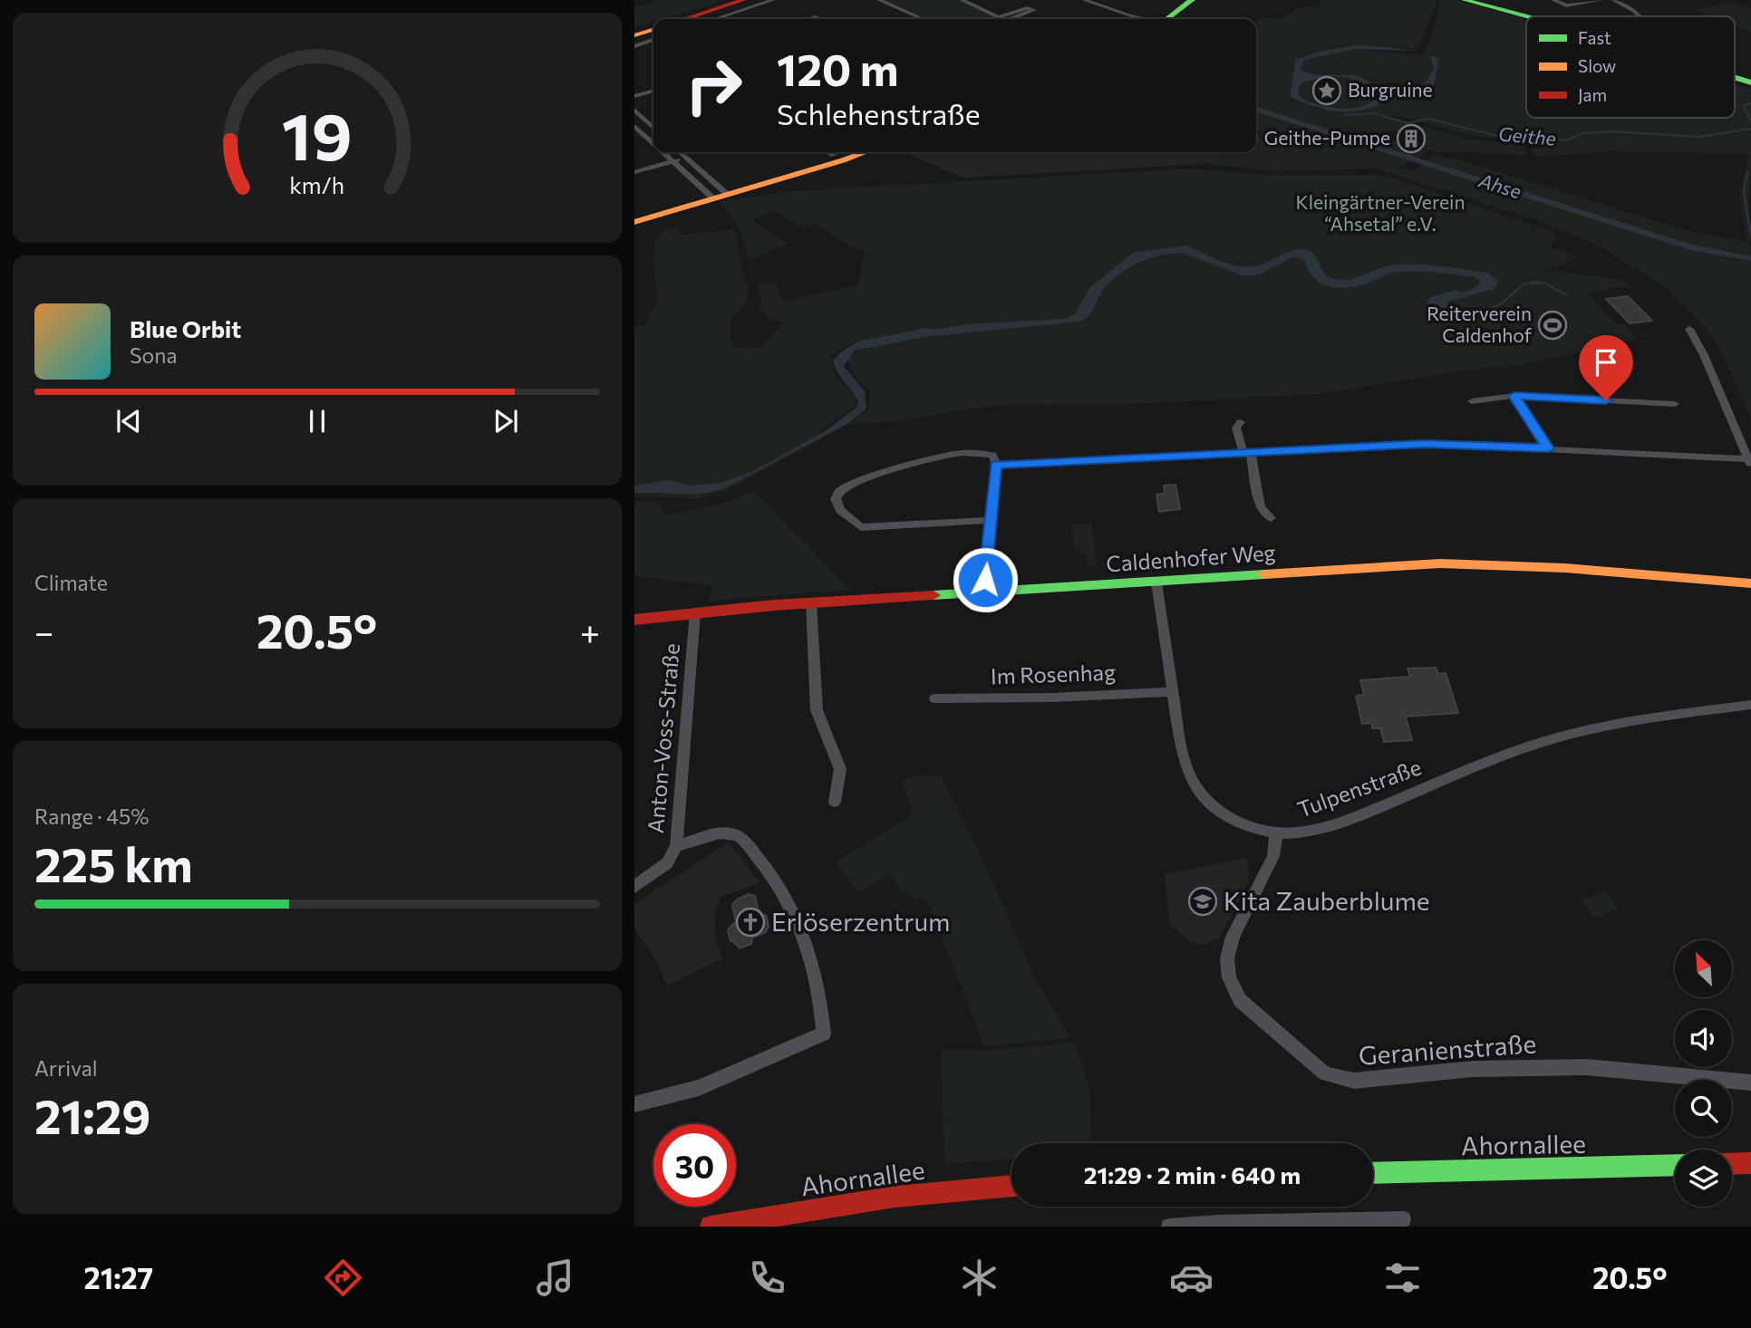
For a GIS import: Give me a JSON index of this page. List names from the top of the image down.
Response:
{
  "streets": {
    "street": [
      "Caldenhofer Weg",
      "Im Rosenhag",
      "Anton-Voss-Straße",
      "Tulpenstraße",
      "Geranienstraße",
      "Ahornallee"
    ]
  },
  "crossings": [
    ["Caldenhofer Weg", "Anton-Voss-Straße"],
    ["Caldenhofer Weg", "Tulpenstraße"],
    ["Im Rosenhag", "Tulpenstraße"],
    ["Tulpenstraße", "Geranienstraße"]
  ],
  "water": ["Geithe", "Ahse"],
  "parks": ["Kleingärtner-Verein “Ahsetal” e.V."],
  "places": {
    "place": ["Burgruine"],
    "building": ["Geithe-Pumpe"],
    "sports": ["Reiterverein Caldenhof"],
    "school or university": ["Kita Zauberblume"],
    "church": ["Erlöserzentrum"]
  },
  "legend": ["Fast", "Slow", "Jam"],
  "north": "top left",
  "page": {
    "turn": ["120 m", "Schlehenstraße"],
    "song": ["Blue Orbit", "Sona"],
    "tile": [
      "Climate",
      ["Range · 45%", "225 km"],
      ["Arrival", "21:29"]
    ],
    "heat": ["−", "20.5°", "+"],
    "limit": "30",
    "trip": "21:29 · 2 min · 640 m",
    "tabs": ["21:27", "20.5°"],
    "gauge": ["19", "km/h"]
  }
}
